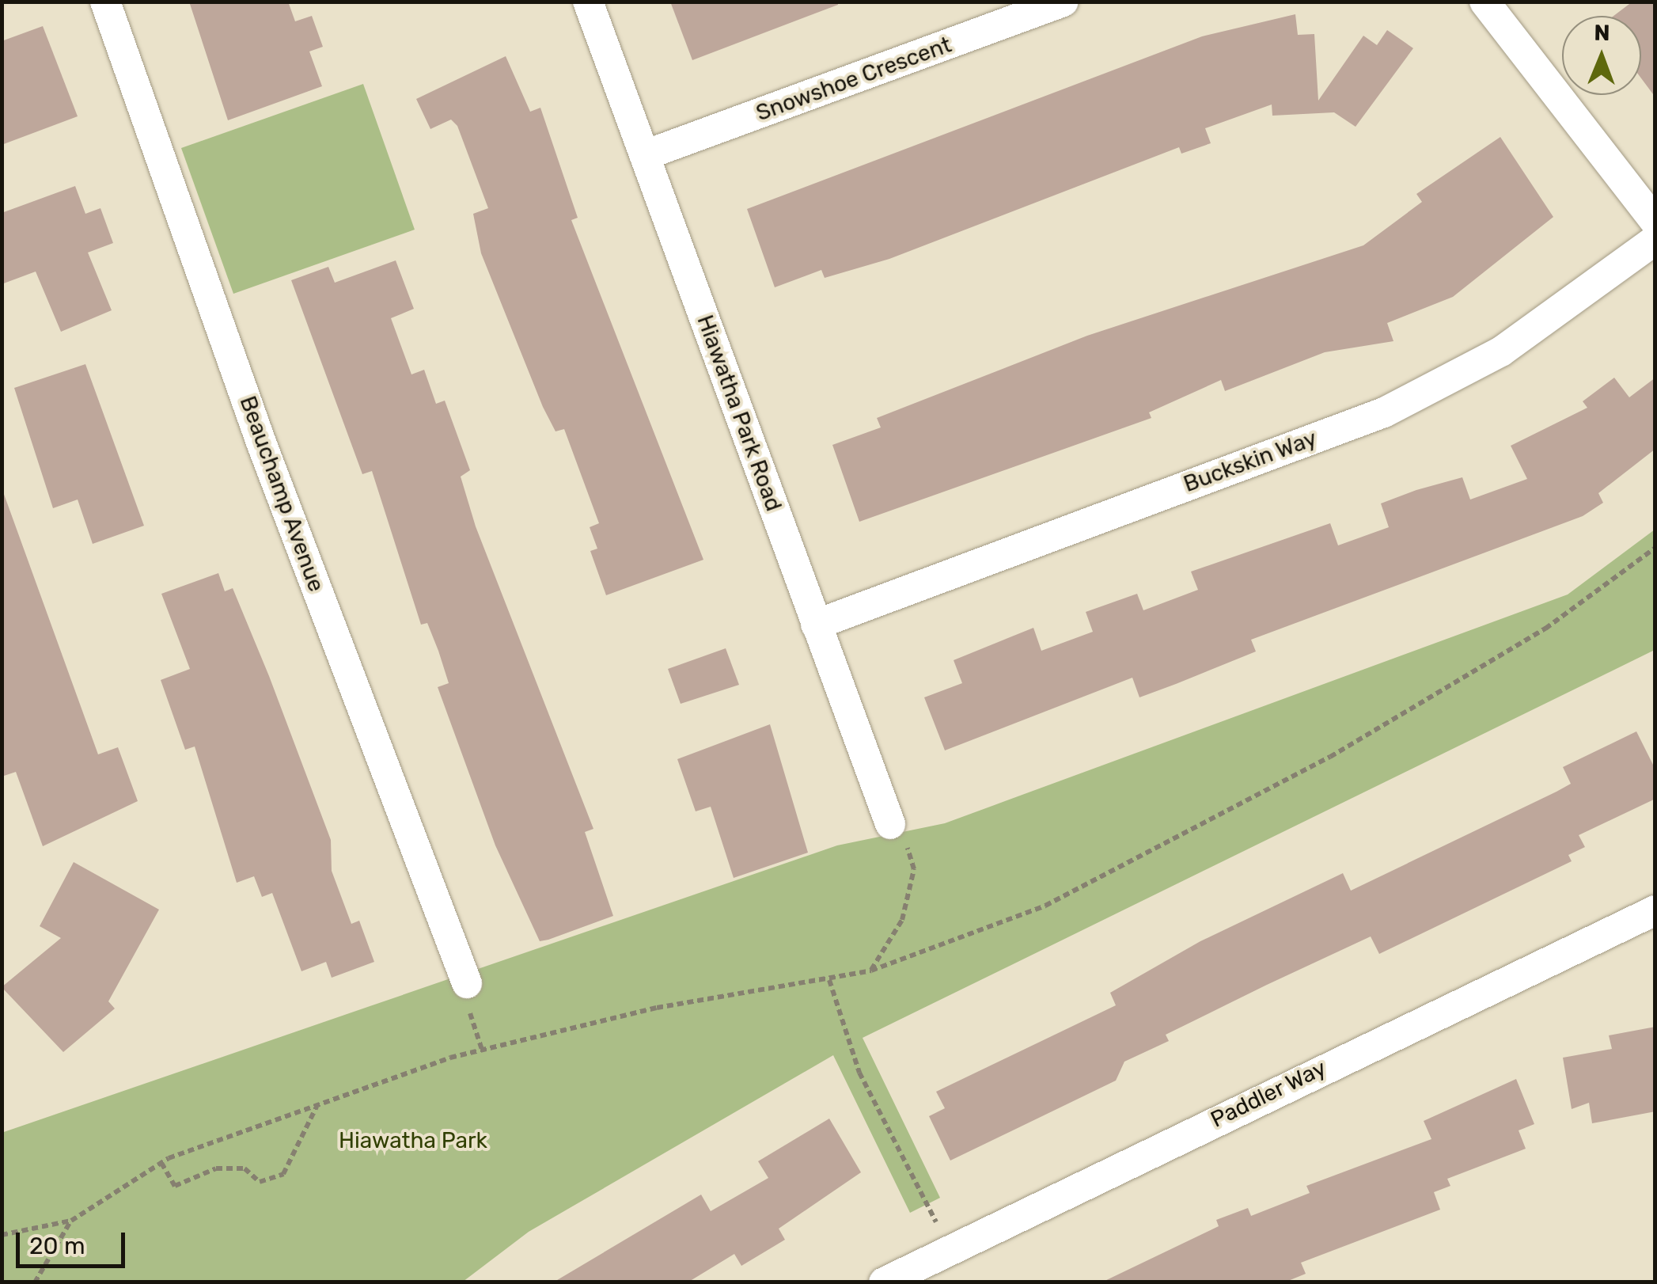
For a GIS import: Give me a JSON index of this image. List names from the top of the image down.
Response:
{
  "streets": {
    "street": [
      "Snowshoe Crescent",
      "Hiawatha Park Road",
      "Buckskin Way",
      "Beauchamp Avenue",
      "Paddler Way"
    ]
  },
  "crossings": [
    ["Snowshoe Crescent", "Hiawatha Park Road"],
    ["Hiawatha Park Road", "Buckskin Way"]
  ],
  "parks": ["Hiawatha Park"],
  "scale_bar": "20 m",
  "north": "top"
}
